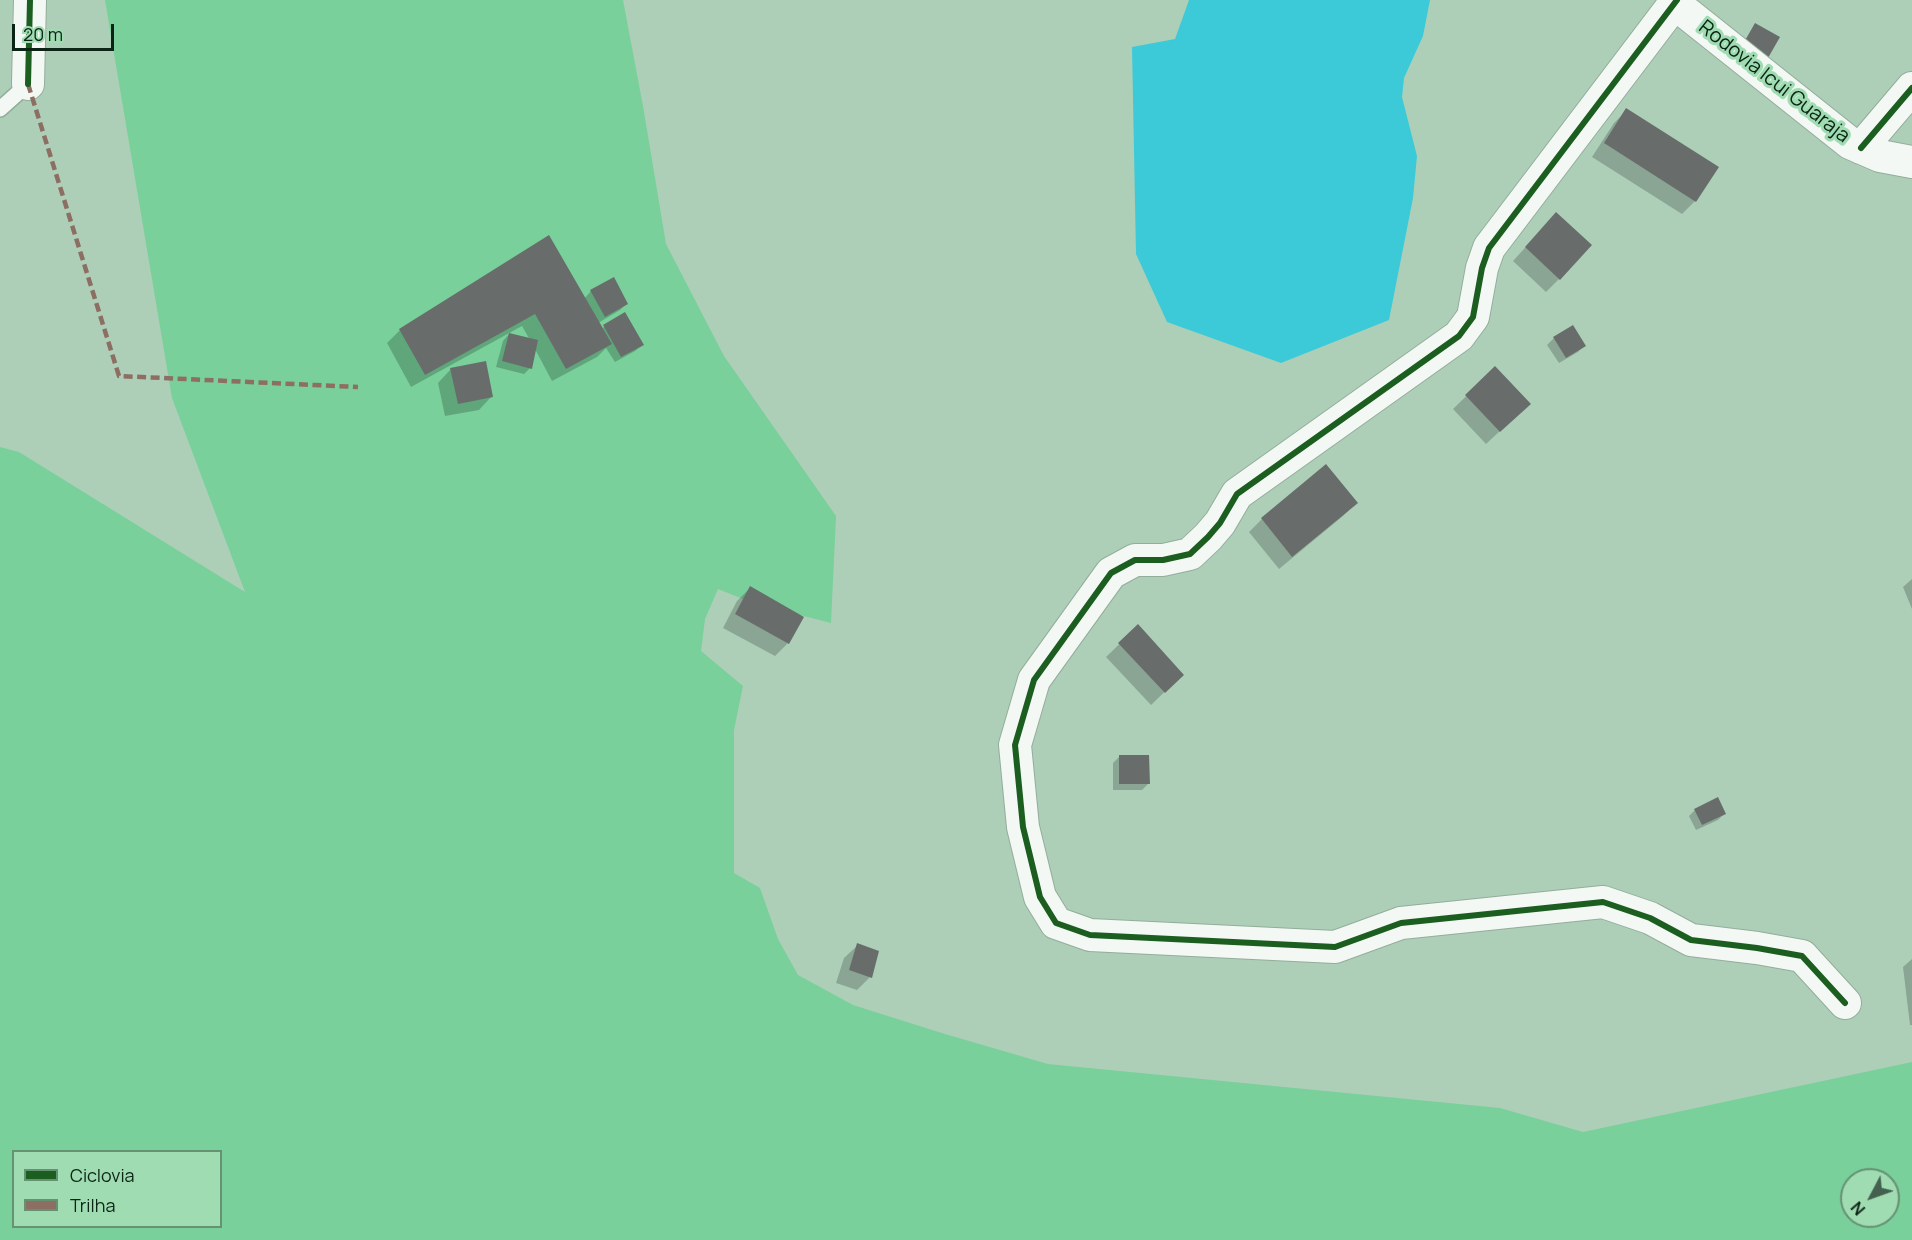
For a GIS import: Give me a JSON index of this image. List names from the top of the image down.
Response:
{
  "streets": {
    "street": ["Rodovia Icui Guaraja"]
  },
  "legend": ["Ciclovia", "Trilha"],
  "scale_bar": "20 m",
  "north": "bottom left"
}
